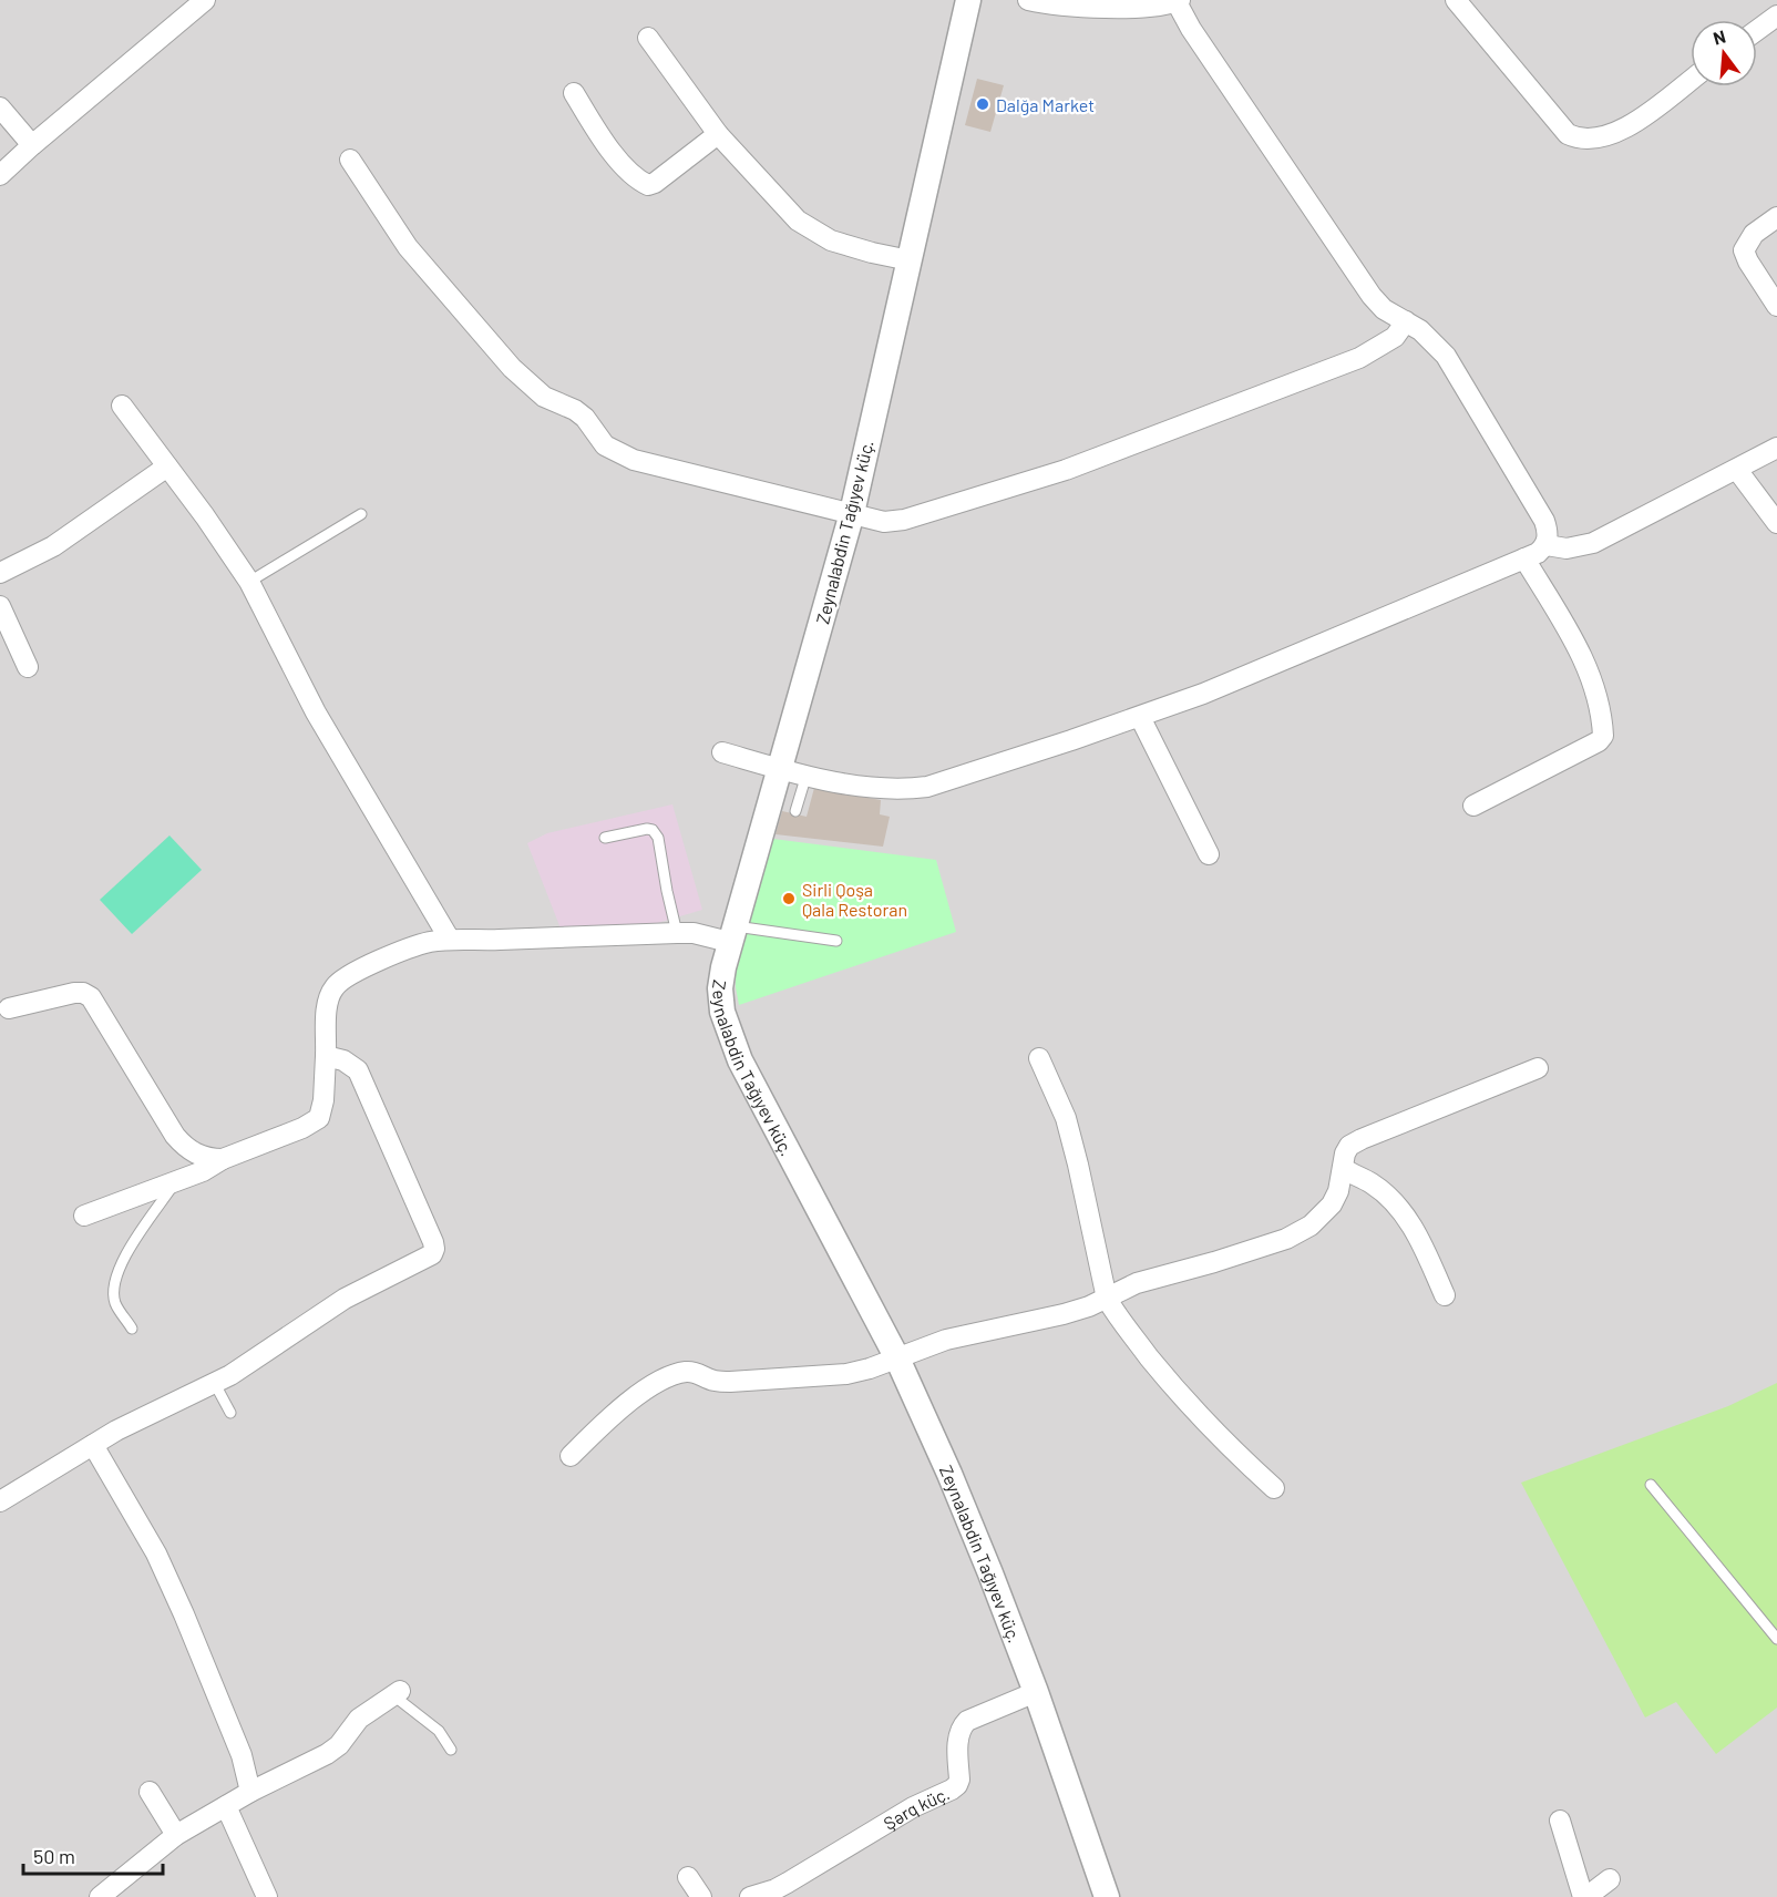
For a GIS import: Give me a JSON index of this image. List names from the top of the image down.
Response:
{
  "streets": {
    "street": ["Zeynalabdin Tağıyev küç.", "Şərq küç."]
  },
  "crossings": [
    ["Zeynalabdin Tağıyev küç.", "Şərq küç."]
  ],
  "places": ["Dalğa Market", "Sirli Qoşa Qala Restoran"],
  "scale_bar": "50 m",
  "north": "top"
}
